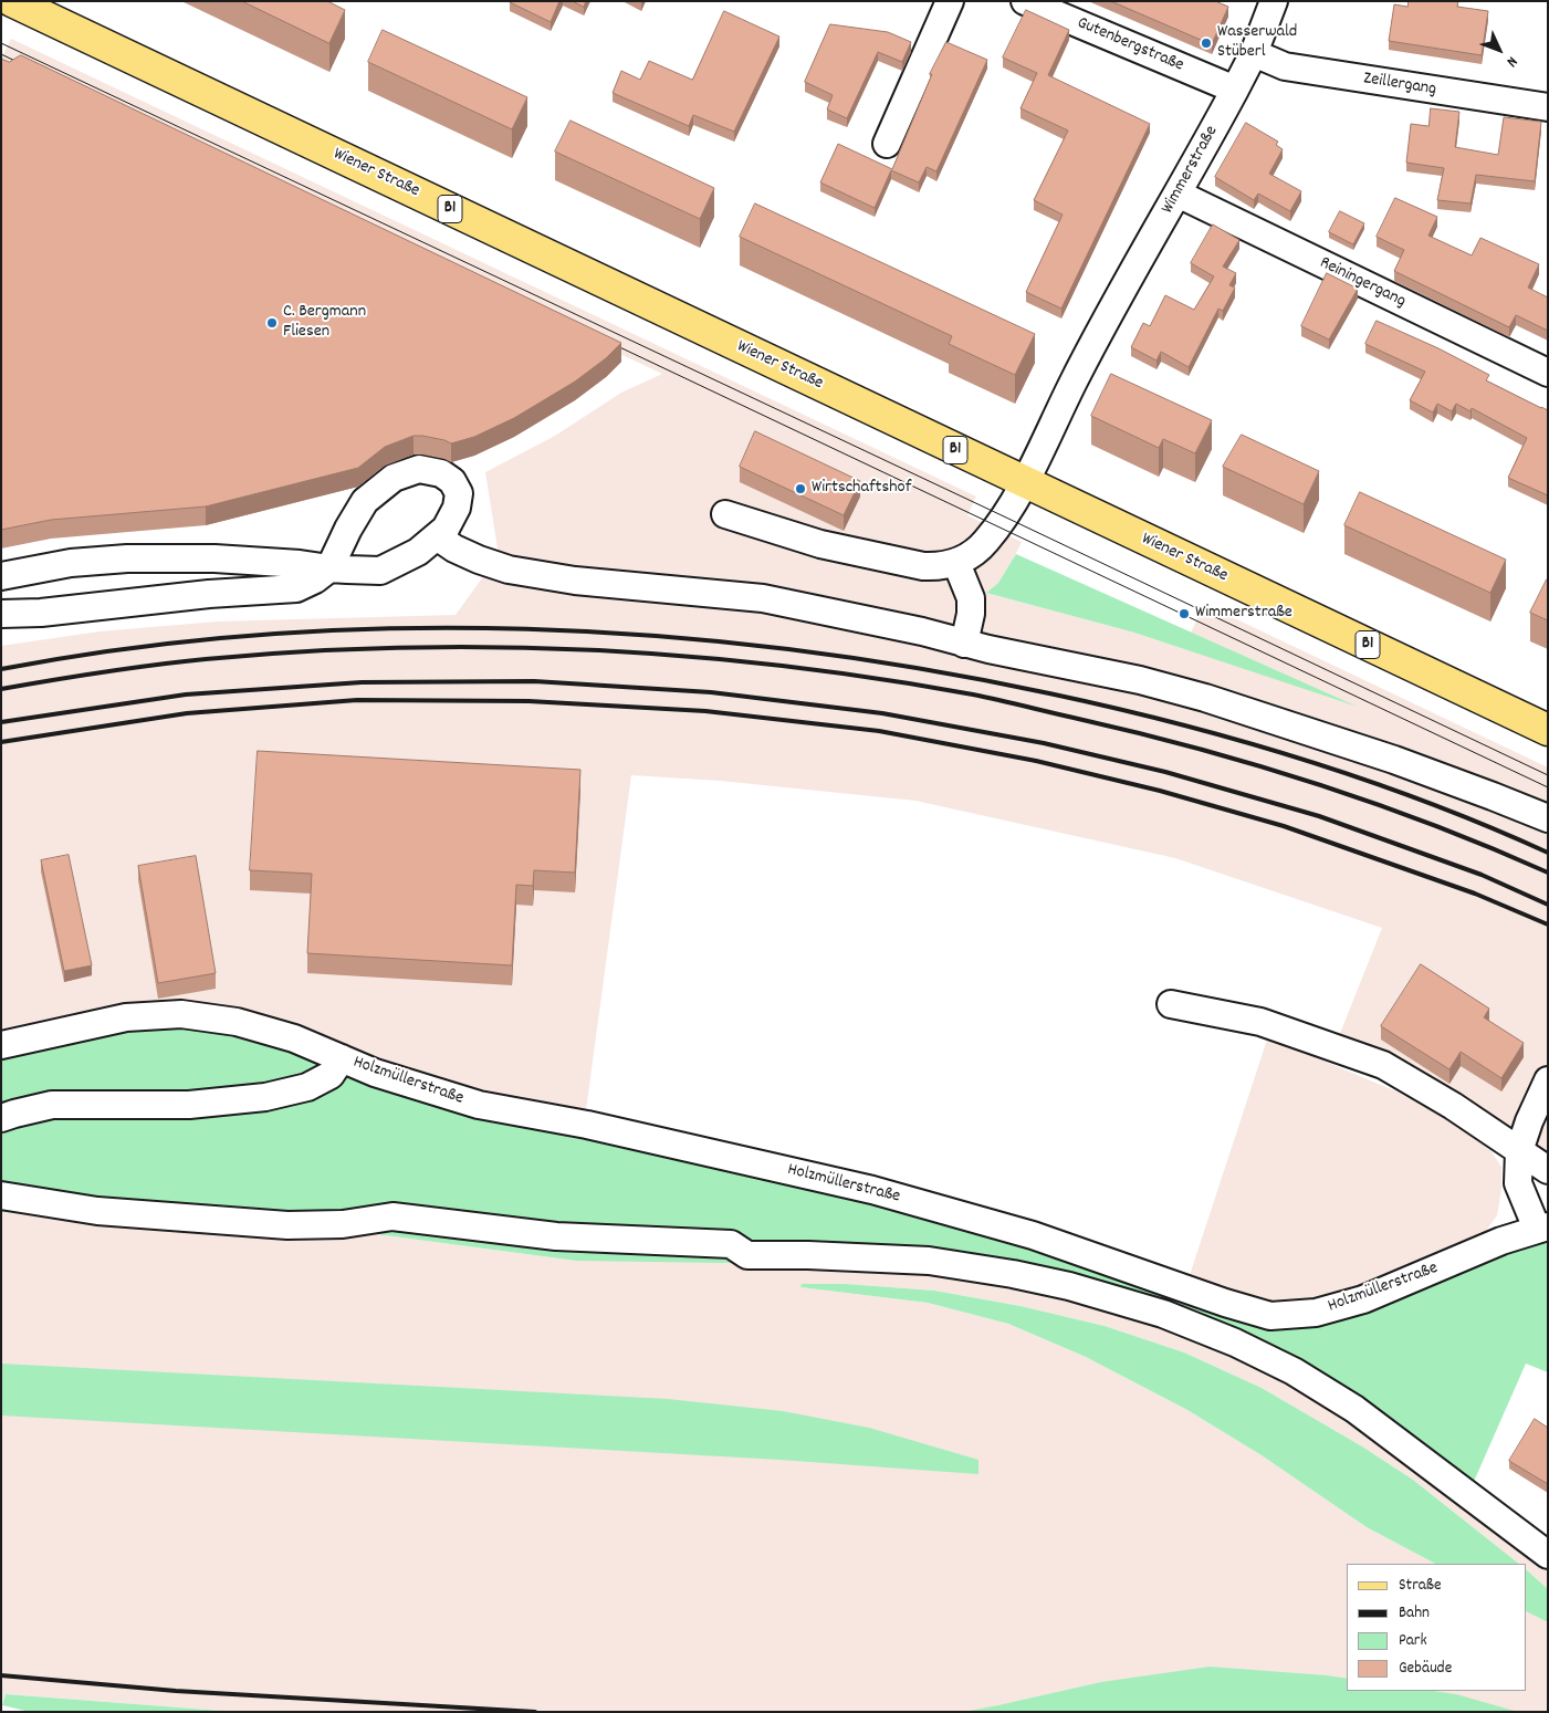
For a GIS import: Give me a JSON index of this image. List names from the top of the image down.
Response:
{
  "streets": {
    "main road": ["Wiener Straße", "B1"],
    "street": [
      "Gutenbergstraße",
      "Zeillergang",
      "Wimmerstraße",
      "Reiningergang",
      "Holzmüllerstraße"
    ]
  },
  "crossings": [
    ["Gutenbergstraße", "Wimmerstraße"],
    ["Zeillergang", "Wimmerstraße"],
    ["Wimmerstraße", "Wiener Straße"],
    ["Wimmerstraße", "Reiningergang"]
  ],
  "places": [
    "Wasserwald Stüberl",
    "C. Bergmann Fliesen",
    "Wirtschaftshof",
    "Wimmerstraße"
  ],
  "legend": [
    "Straße",
    "Bahn",
    "Park",
    "Gebäude"
  ],
  "north": "bottom right"
}
